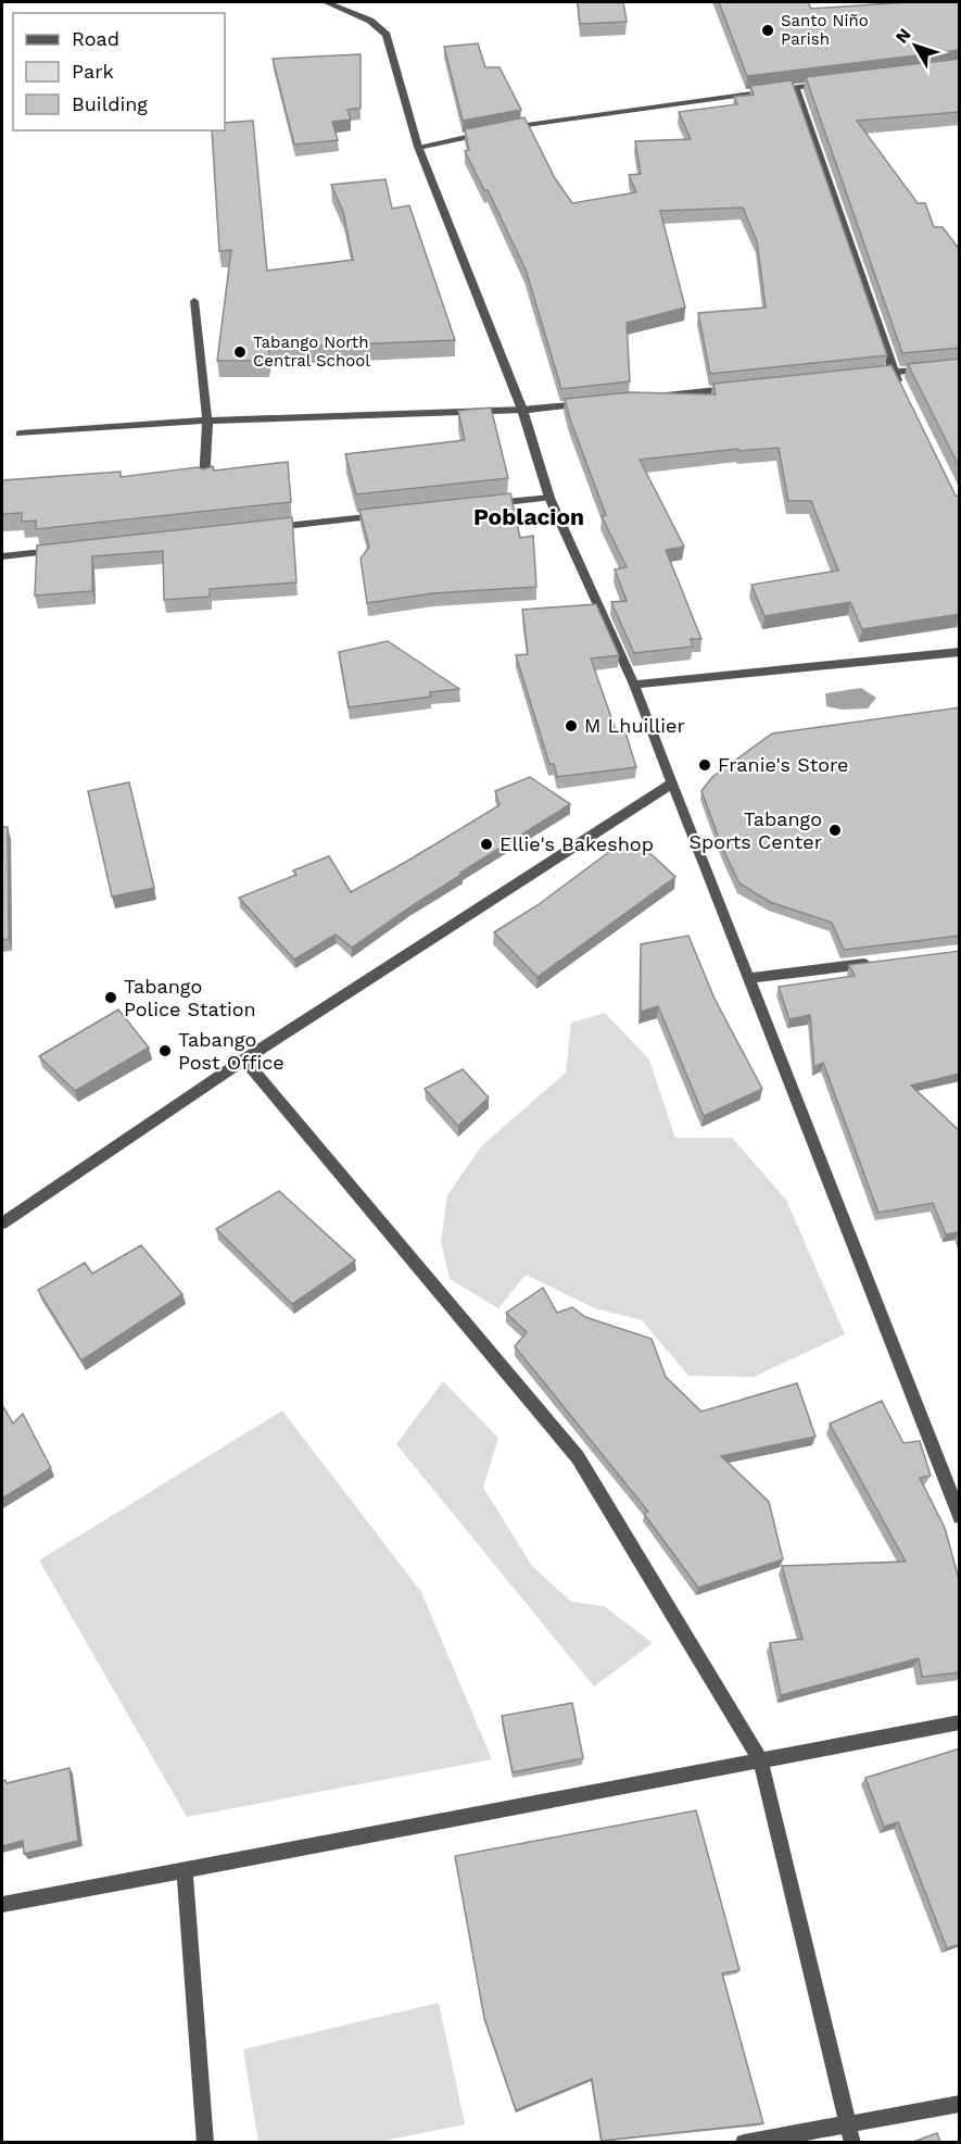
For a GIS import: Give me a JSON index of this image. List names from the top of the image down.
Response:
{
  "districts": ["Poblacion"],
  "places": [
    "Santo Niño Parish",
    "Tabango North Central School",
    "M Lhuillier",
    "Franie's Store",
    "Tabango Sports Center",
    "Ellie's Bakeshop",
    "Tabango Police Station",
    "Tabango Post Office"
  ],
  "legend": ["Road", "Park", "Building"],
  "north": "top left"
}
